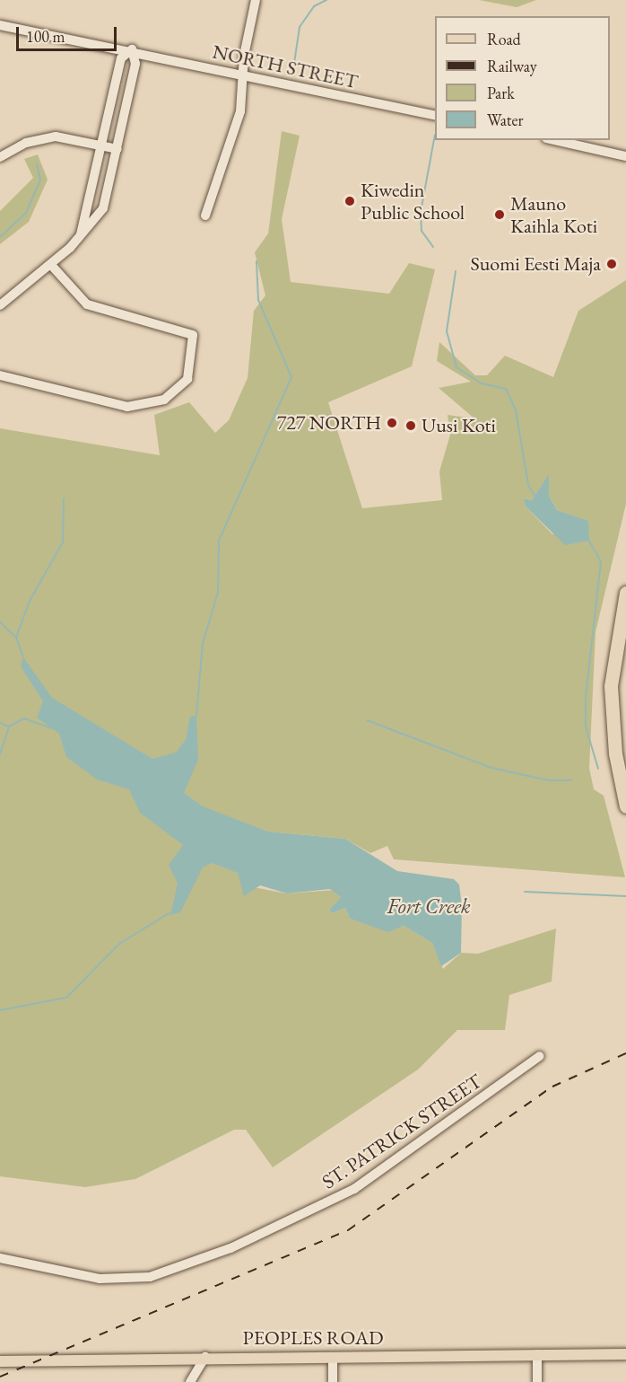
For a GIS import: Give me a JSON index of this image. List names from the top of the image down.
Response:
{
  "streets": {
    "main road": ["PEOPLES ROAD"],
    "street": ["NORTH STREET", "ST. PATRICK STREET"]
  },
  "water": ["Fort Creek"],
  "places": [
    "Kiwedin Public School",
    "Mauno Kaihla Koti",
    "Suomi Eesti Maja",
    "727 NORTH",
    "Uusi Koti"
  ],
  "legend": [
    "Road",
    "Railway",
    "Park",
    "Water"
  ],
  "scale_bar": "100 m"
}
